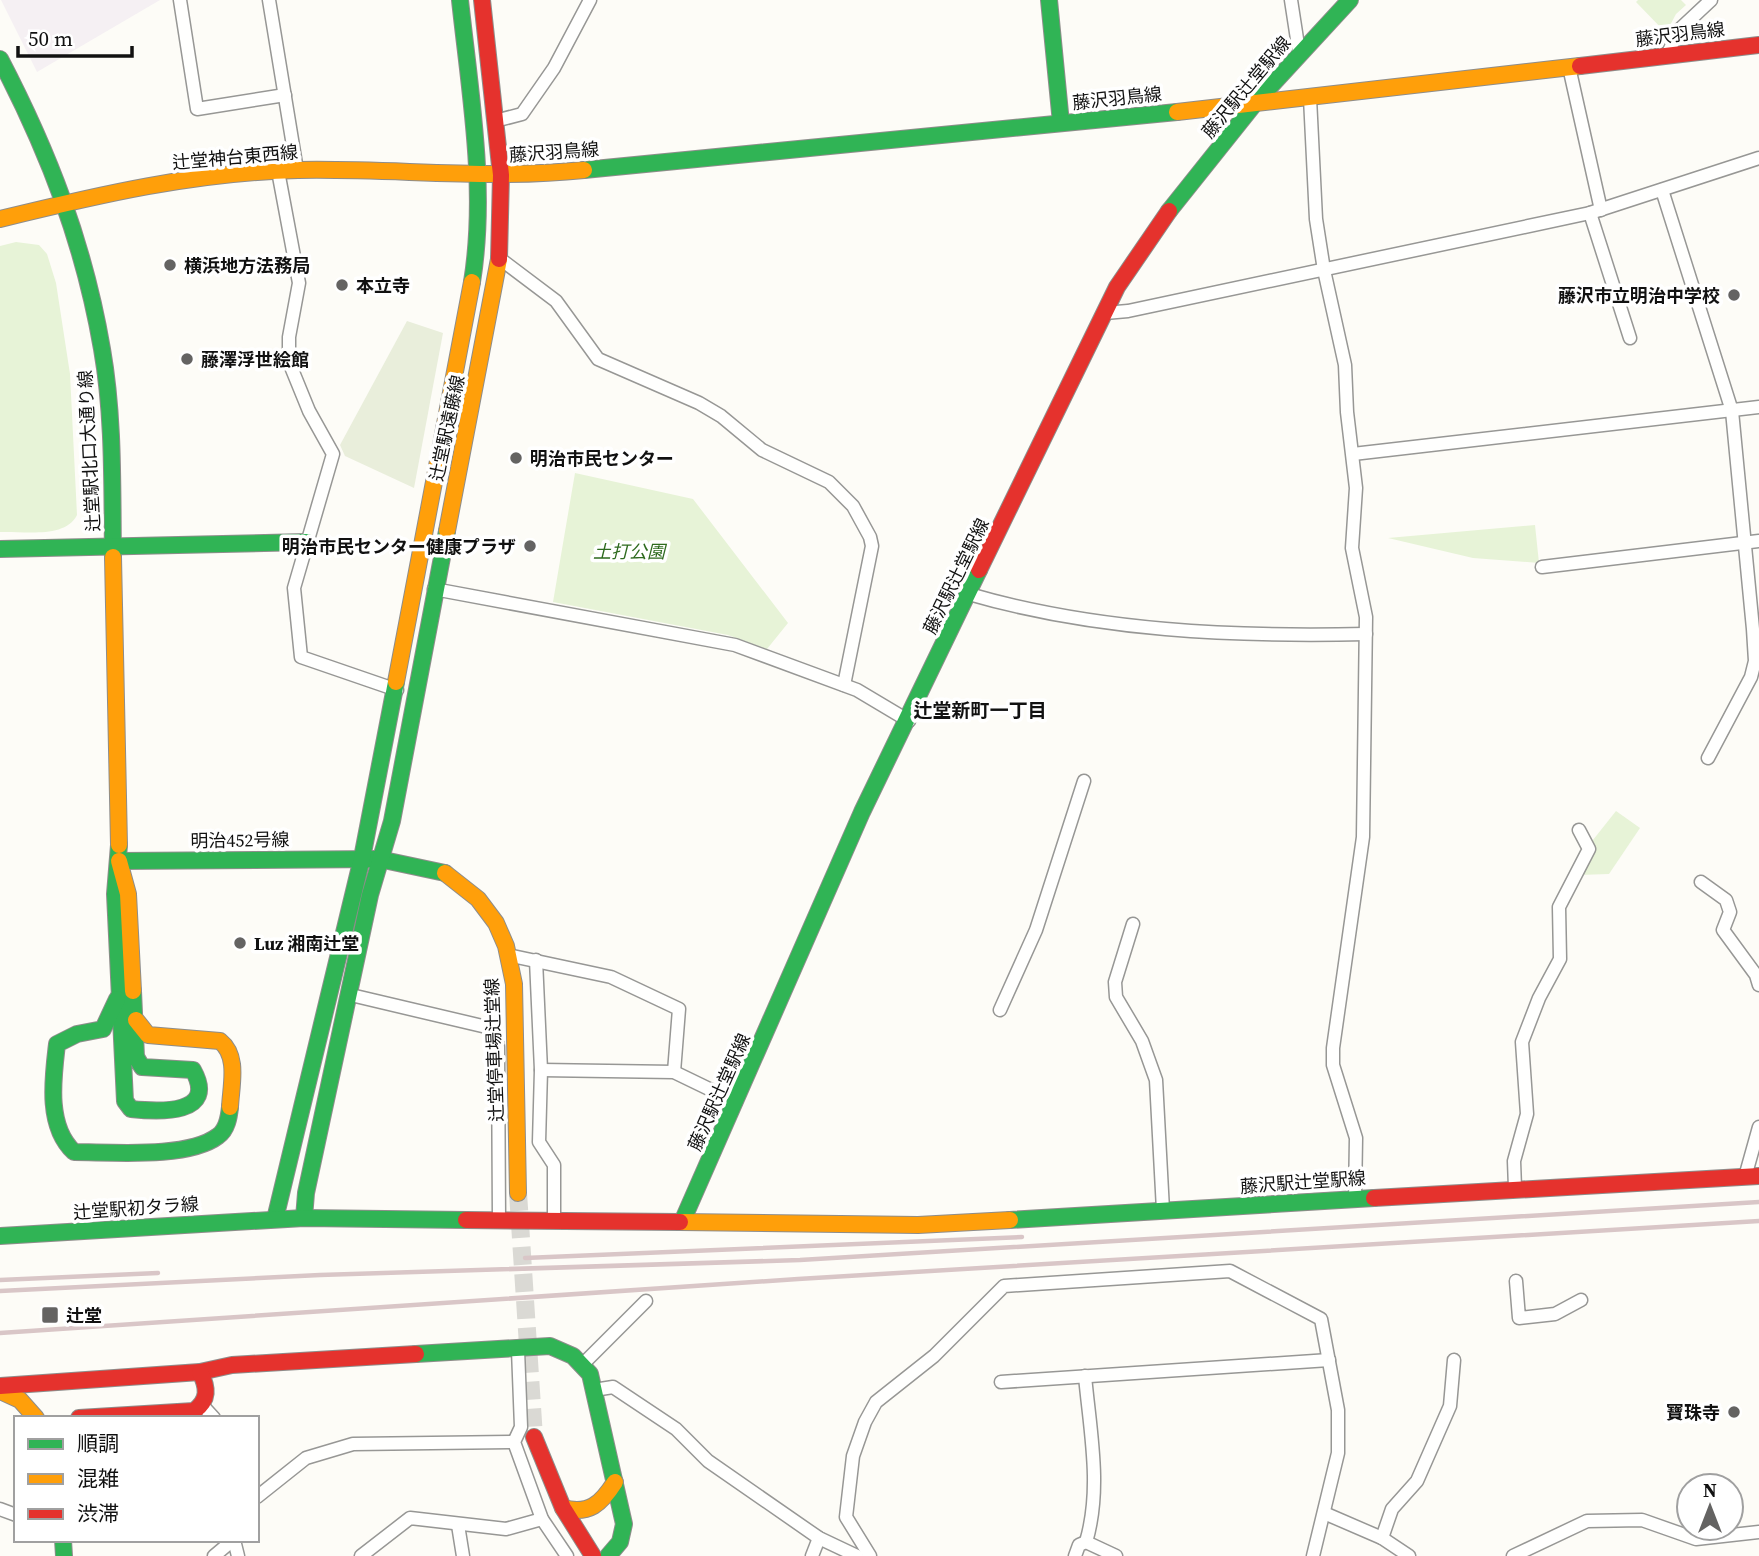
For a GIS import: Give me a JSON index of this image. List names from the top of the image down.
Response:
{
  "streets": {
    "street": [
      "藤沢羽鳥線",
      "藤沢駅辻堂駅線",
      "辻堂神台東西線",
      "辻堂駅遠藤線",
      "辻堂駅北口大通り線",
      "明治452号線",
      "辻堂停車場辻堂線",
      "辻堂駅初タラ線"
    ]
  },
  "crossings": [
    ["藤沢羽鳥線", "藤沢駅辻堂駅線"],
    ["藤沢羽鳥線", "辻堂神台東西線"],
    ["藤沢羽鳥線", "辻堂駅遠藤線"],
    ["藤沢駅辻堂駅線", "辻堂駅初タラ線"],
    ["辻堂神台東西線", "辻堂駅遠藤線"],
    ["辻堂神台東西線", "辻堂駅北口大通り線"],
    ["辻堂駅遠藤線", "明治452号線"],
    ["辻堂駅遠藤線", "辻堂停車場辻堂線"],
    ["辻堂駅北口大通り線", "明治452号線"],
    ["明治452号線", "辻堂停車場辻堂線"]
  ],
  "districts": ["辻堂新町一丁目"],
  "parks": ["土打公園"],
  "places": {
    "other": [
      "横浜地方法務局",
      "本立寺",
      "藤沢市立明治中学校",
      "藤澤浮世絵館",
      "明治市民センター",
      "明治市民センター健康プラザ",
      "Luz 湘南辻堂",
      "寶珠寺"
    ],
    "transit": ["辻堂"]
  },
  "legend": ["順調", "混雑", "渋滞"],
  "scale_bar": "50 m",
  "north": "top"
}
